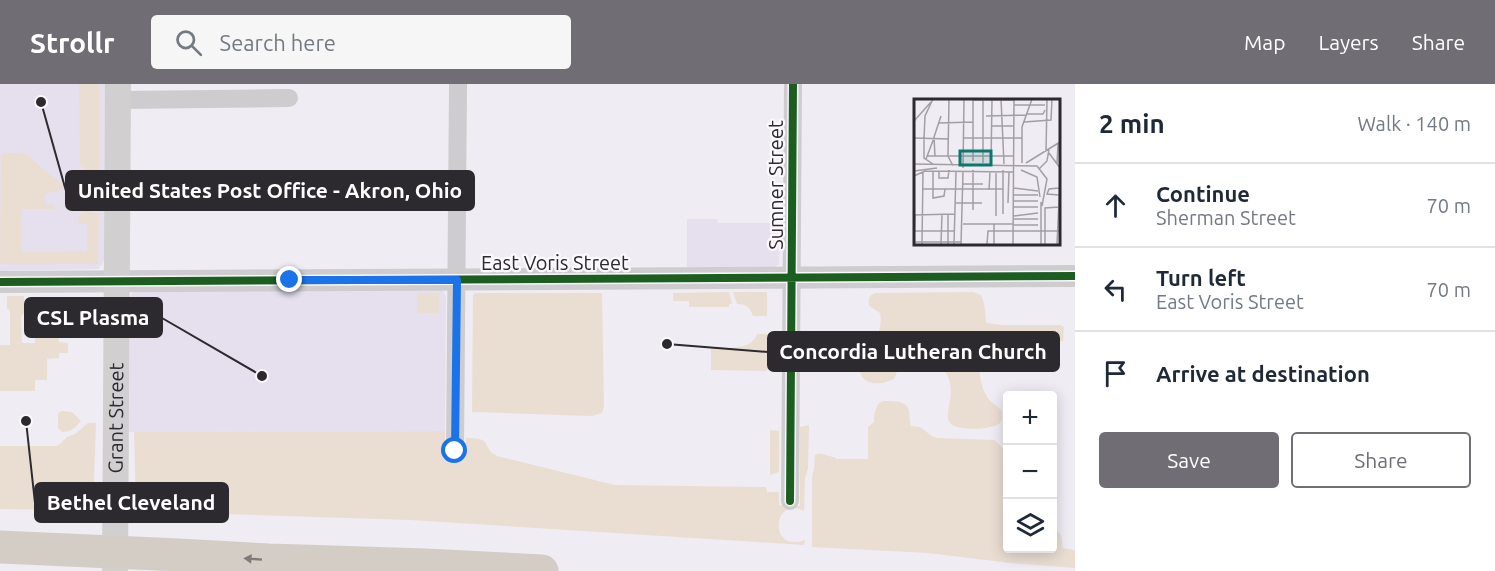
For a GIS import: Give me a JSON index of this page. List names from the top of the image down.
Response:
{
  "streets": {
    "main road": ["Grant Street"],
    "street": ["Sumner Street", "East Voris Street"]
  },
  "crossings": [
    ["Sumner Street", "East Voris Street"],
    ["East Voris Street", "Grant Street"]
  ],
  "places": [
    "United States Post Office - Akron, Ohio",
    "Concordia Lutheran Church",
    "CSL Plasma",
    "Bethel Cleveland"
  ],
  "page": {
    "header": "Strollr",
    "search": "Search here",
    "nav": ["Map", "Layers", "Share"],
    "heading": ["2 min", "Walk · 140 m"],
    "list": [
      ["Continue", "Sherman Street", "70 m"],
      ["Turn left", "East Voris Street", "70 m"],
      "Arrive at destination"
    ],
    "map_buttons": ["+", "−"],
    "buttons": ["Save", "Share"]
  }
}
